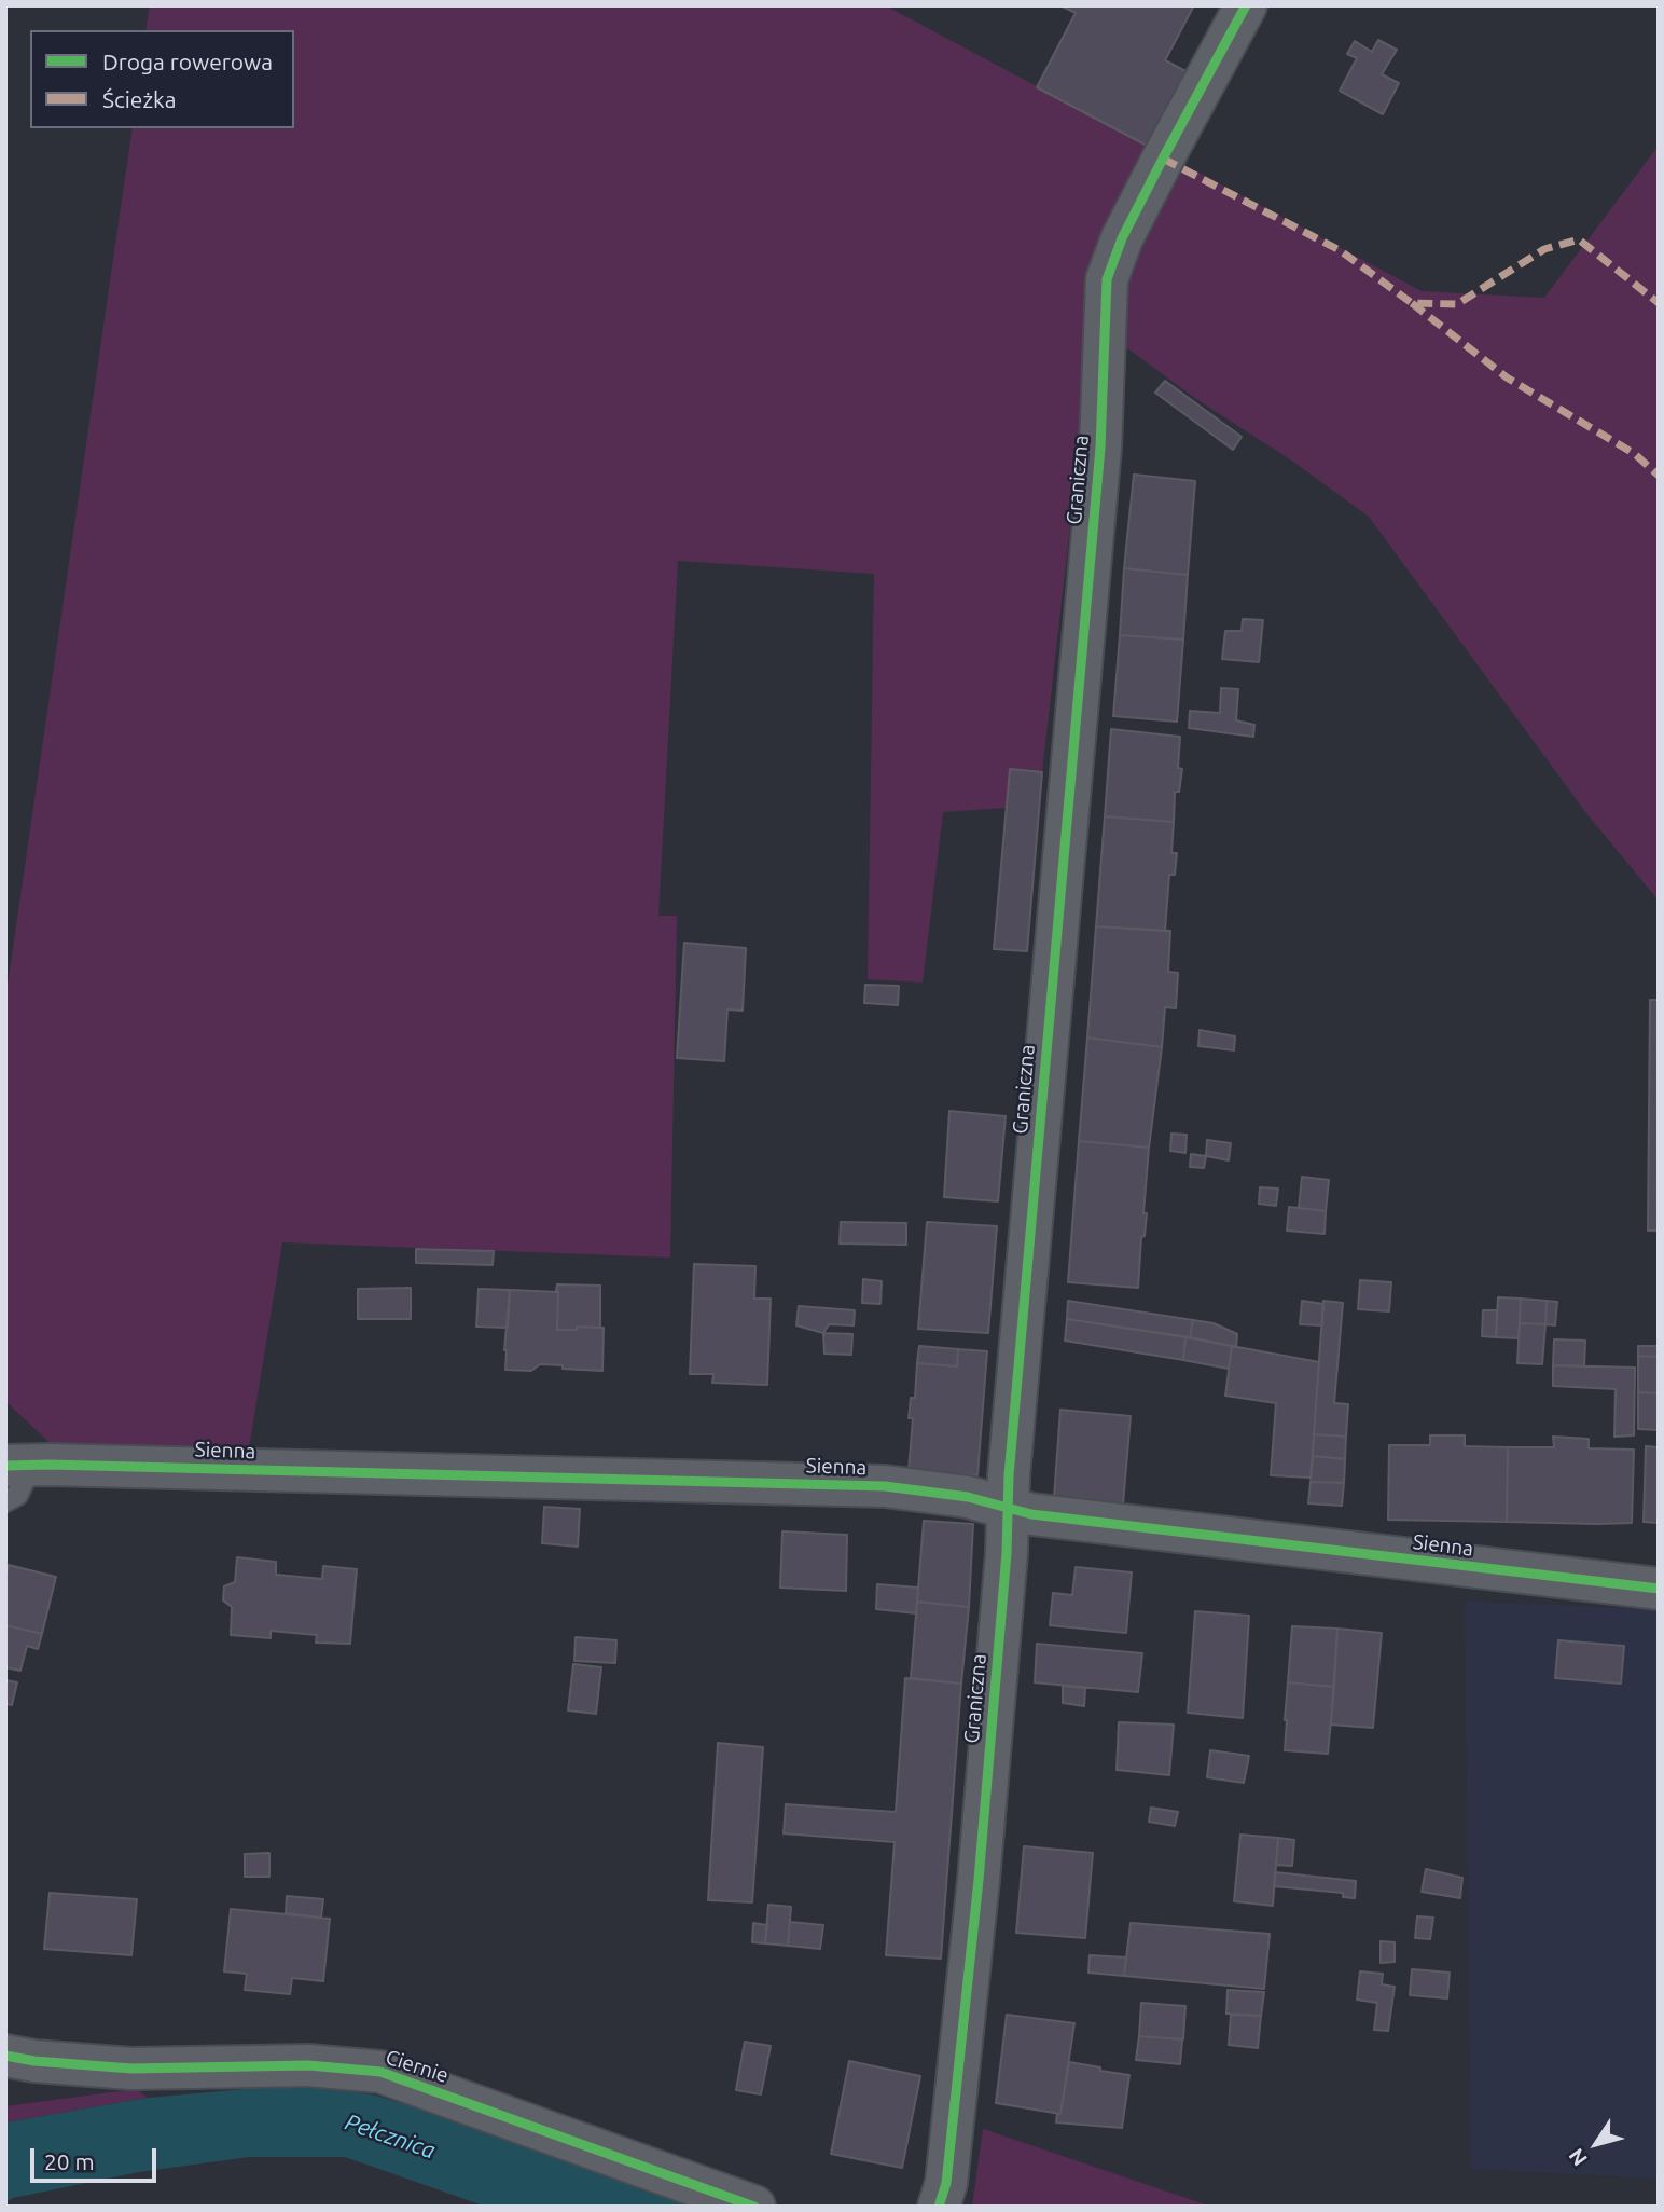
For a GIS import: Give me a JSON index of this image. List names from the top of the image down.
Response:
{
  "streets": {
    "street": ["Graniczna", "Sienna", "Ciernie"]
  },
  "crossings": [
    ["Graniczna", "Sienna"]
  ],
  "water": ["Pełcznica"],
  "legend": ["Droga rowerowa", "Ścieżka"],
  "scale_bar": "20 m",
  "north": "bottom left"
}
